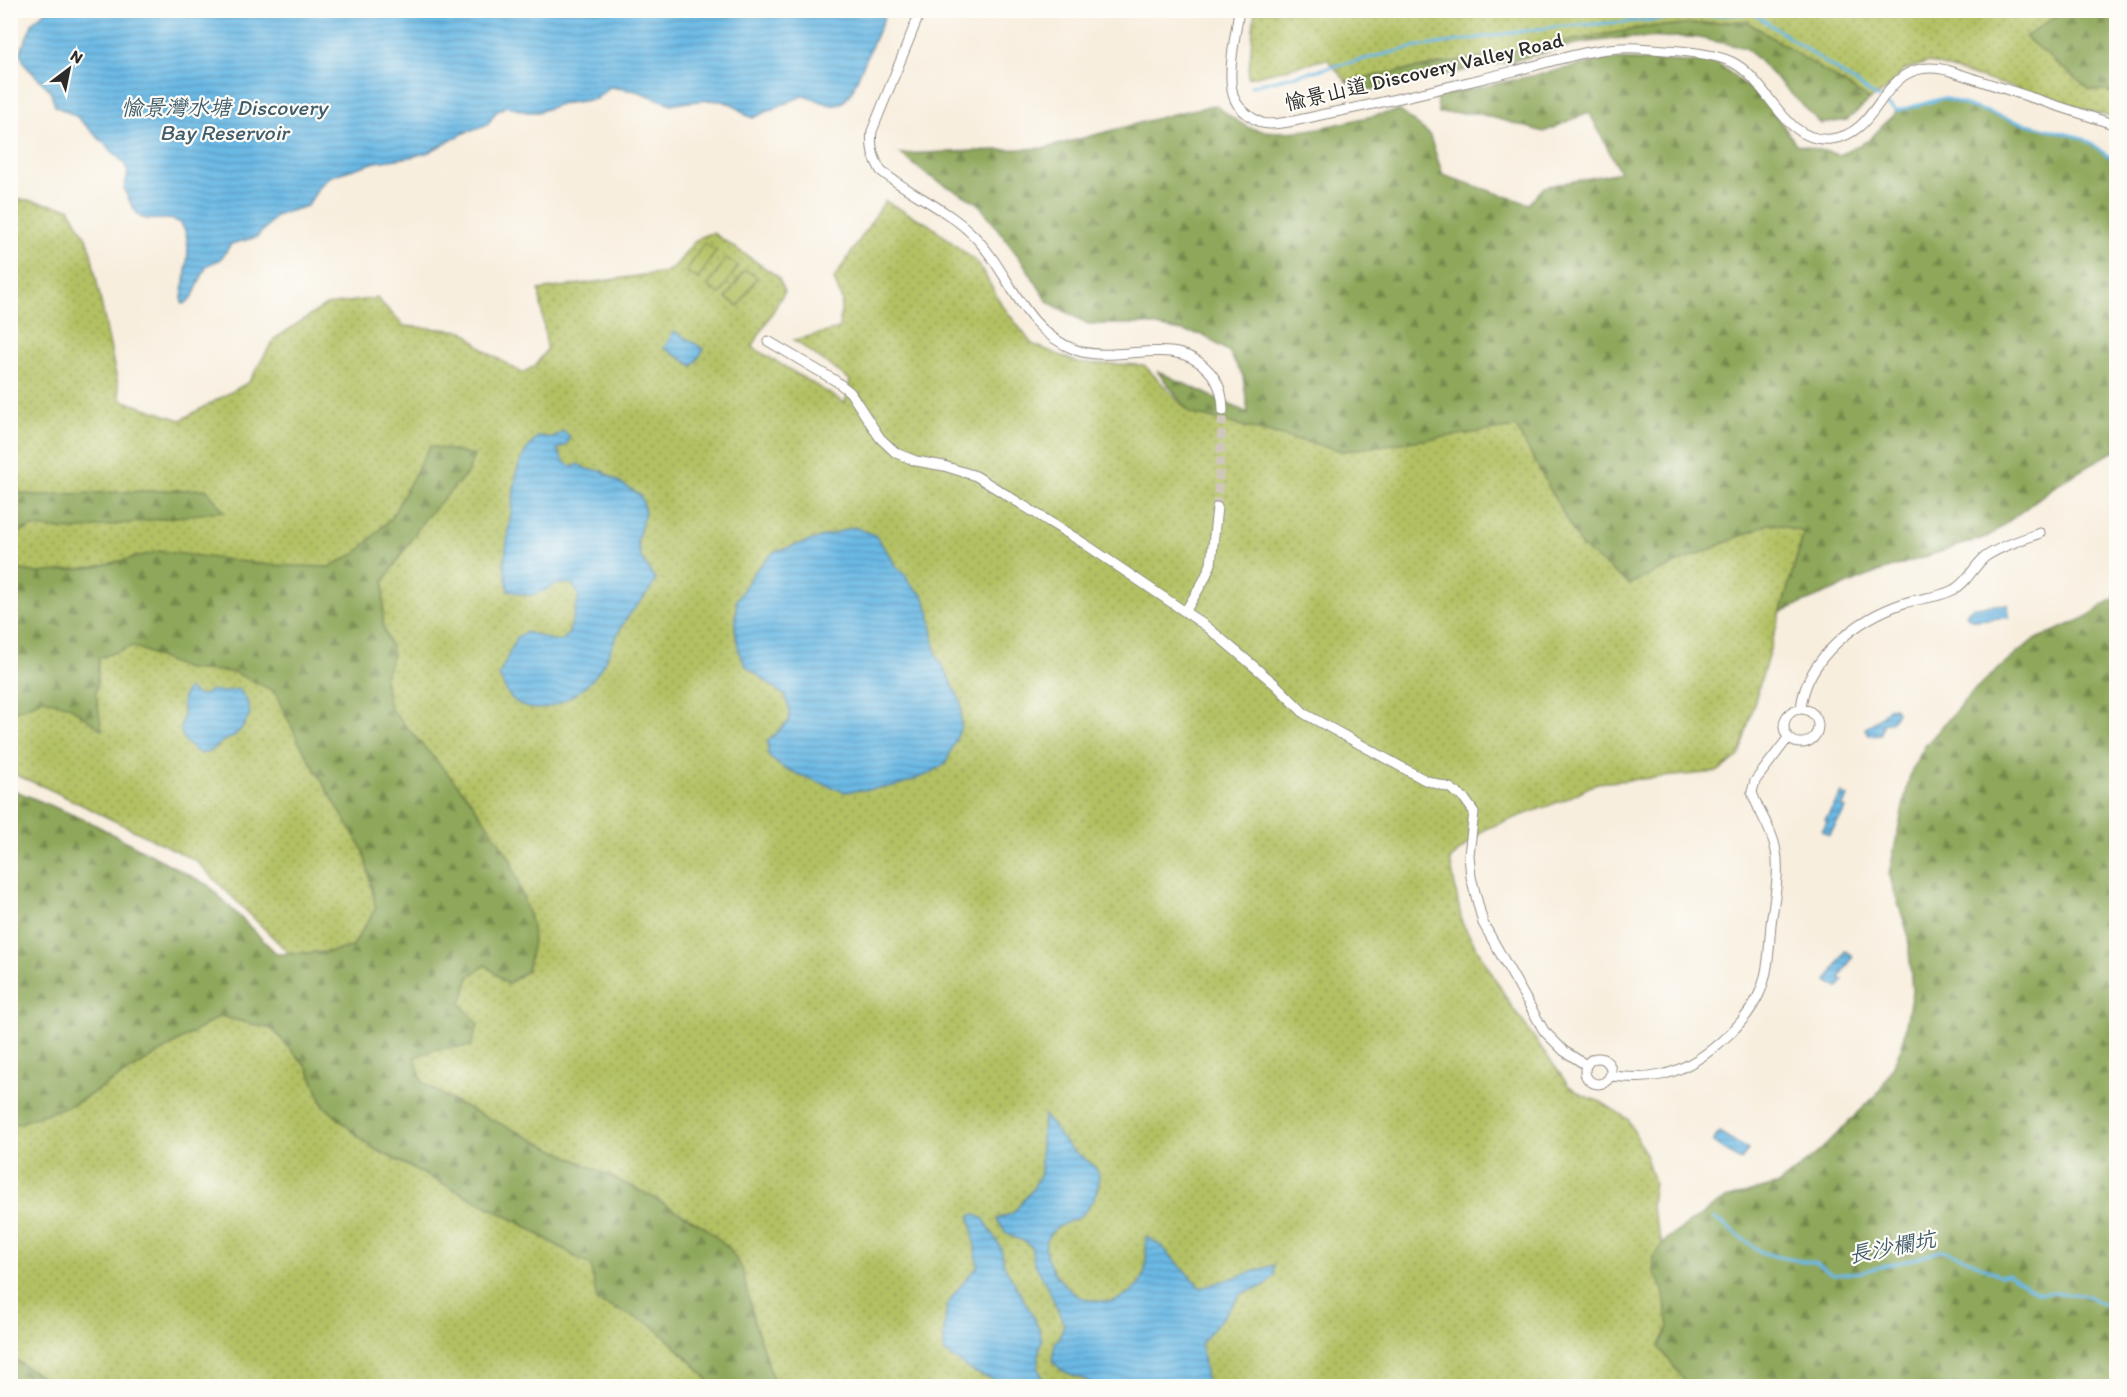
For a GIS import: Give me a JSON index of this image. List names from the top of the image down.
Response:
{
  "streets": {
    "street": ["愉景山道 Discovery Valley Road"]
  },
  "water": ["愉景灣水塘 Discovery Bay Reservoir", "長沙欄坑"],
  "north": "top right"
}
